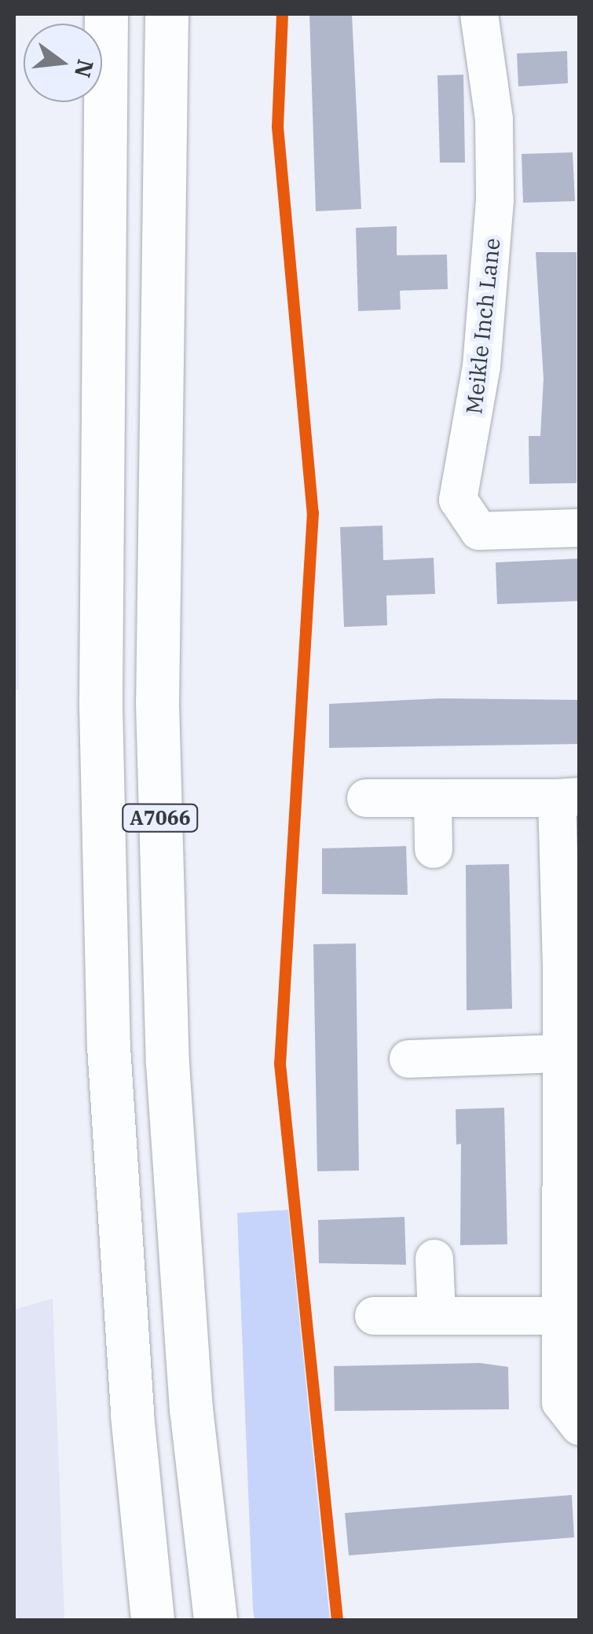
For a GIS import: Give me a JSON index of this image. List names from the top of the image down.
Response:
{
  "streets": {
    "main road": ["A7066"],
    "street": ["Meikle Inch Lane"]
  },
  "north": "right"
}
